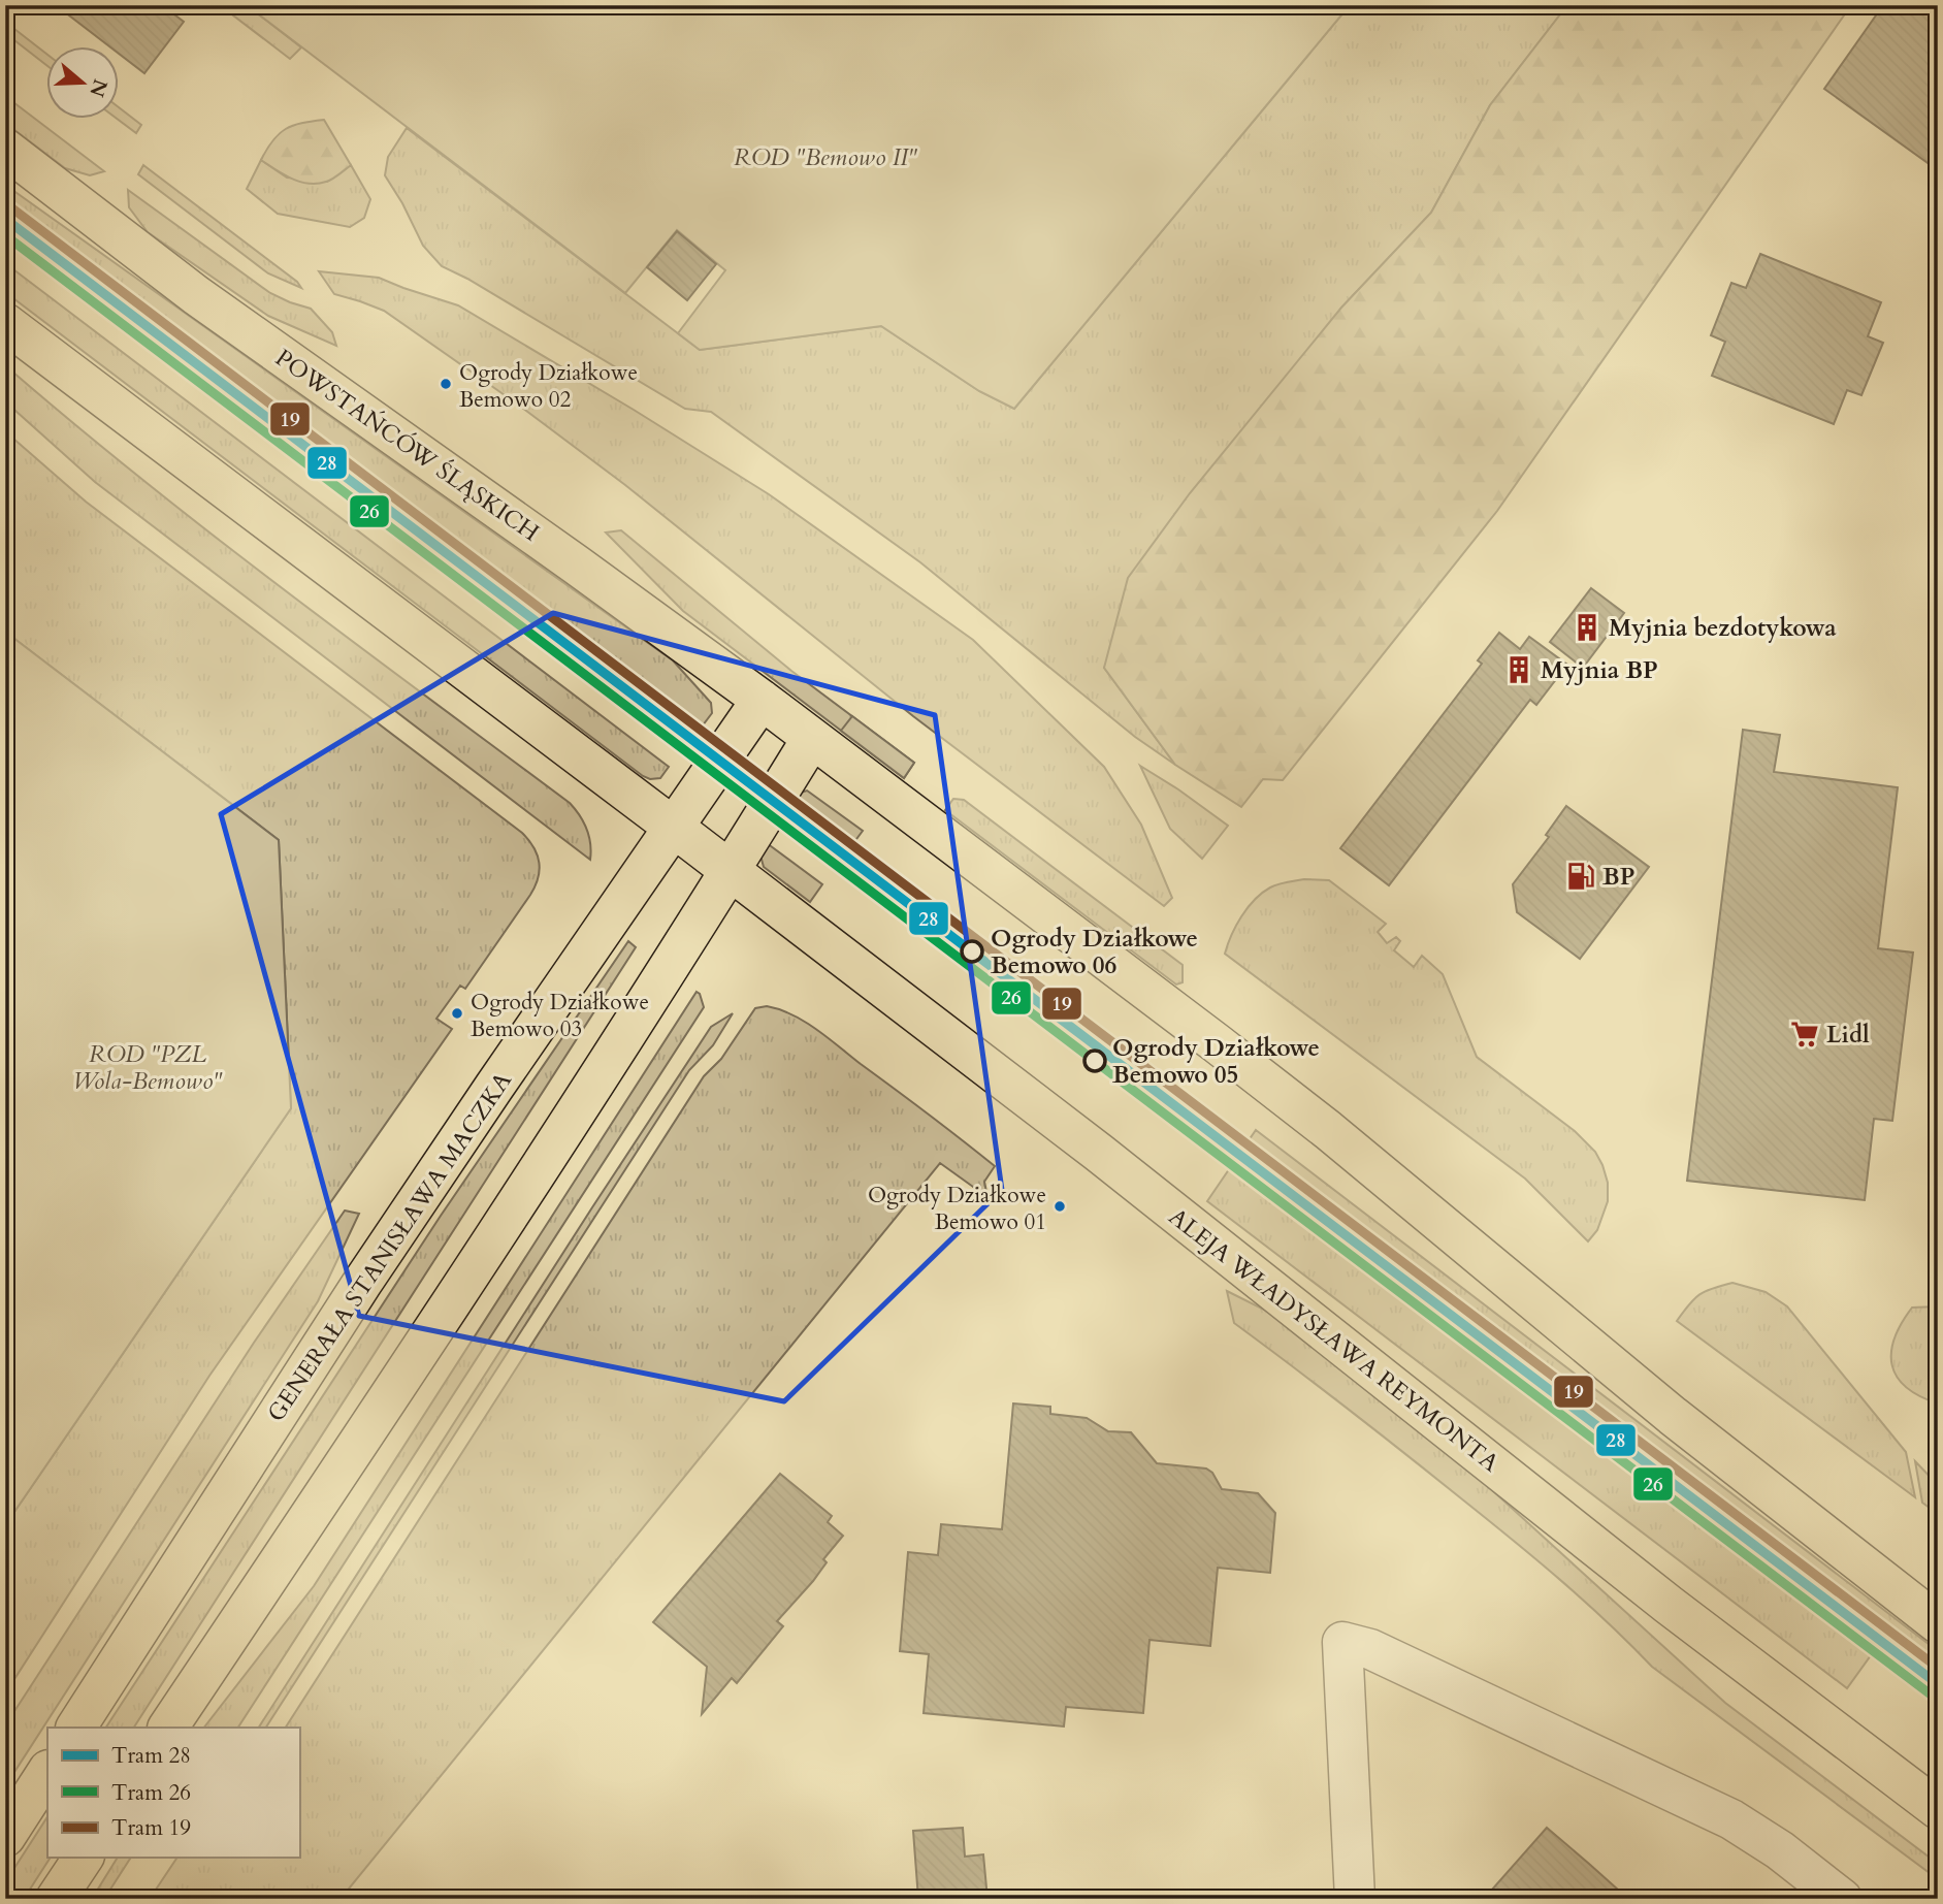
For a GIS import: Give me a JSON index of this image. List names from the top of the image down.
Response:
{
  "streets": {
    "main road": ["POWSTAŃCÓW ŚLĄSKICH", "GENERAŁA STANISŁAWA MACZKA", "ALEJA WŁADYSŁAWA REYMONTA"]
  },
  "crossings": [
    ["POWSTAŃCÓW ŚLĄSKICH", "GENERAŁA STANISŁAWA MACZKA"]
  ],
  "parks": ["ROD \"Bemowo II\"", "ROD \"PZL Wola-Bemowo\""],
  "places": {
    "other": [
      "Ogrody Działkowe Bemowo 02",
      "Ogrody Działkowe Bemowo 06",
      "Ogrody Działkowe Bemowo 03",
      "Ogrody Działkowe Bemowo 05",
      "Ogrody Działkowe Bemowo 01"
    ],
    "building": ["Myjnia bezdotykowa", "Myjnia BP"],
    "fuel station": ["BP"],
    "supermarket": ["Lidl"]
  },
  "lines": ["tram line 19", "tram line 28", "tram line 26"],
  "legend": ["Tram 28", "Tram 26", "Tram 19"],
  "north": "right"
}
